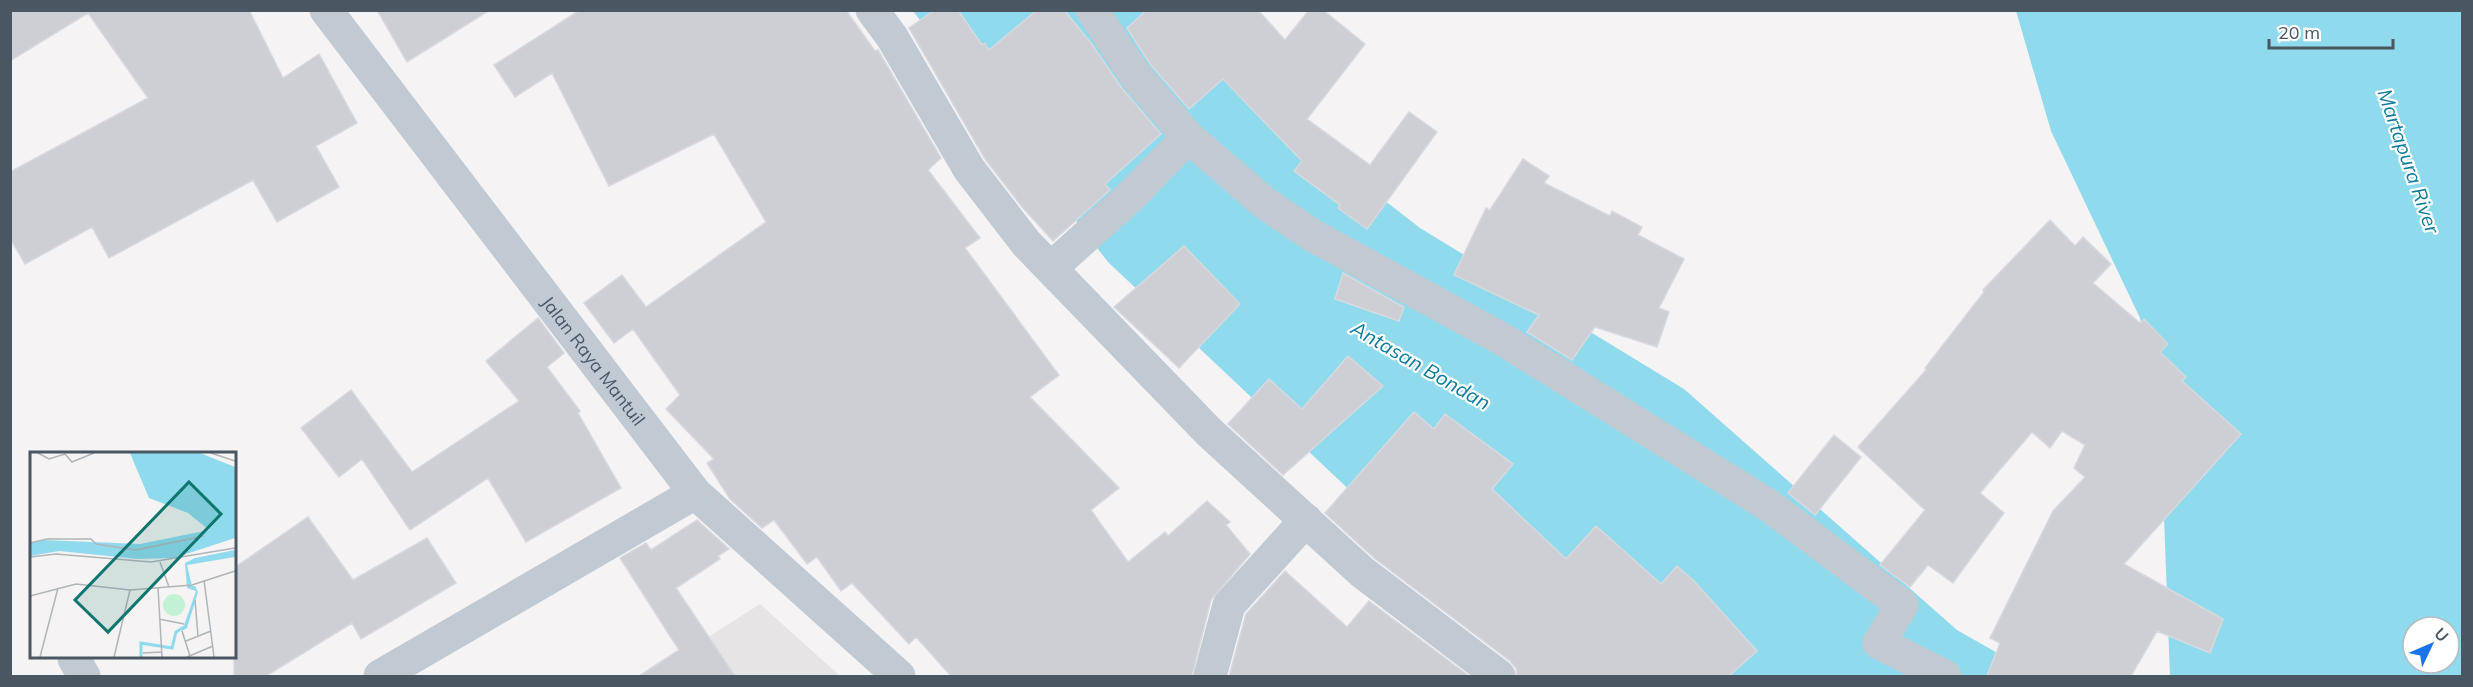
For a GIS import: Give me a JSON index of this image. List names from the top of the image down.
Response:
{
  "streets": {
    "street": ["Jalan Raya Mantuil"]
  },
  "water": ["Martapura River", "Antasan Bondan"],
  "scale_bar": "20 m",
  "north": "top right"
}
